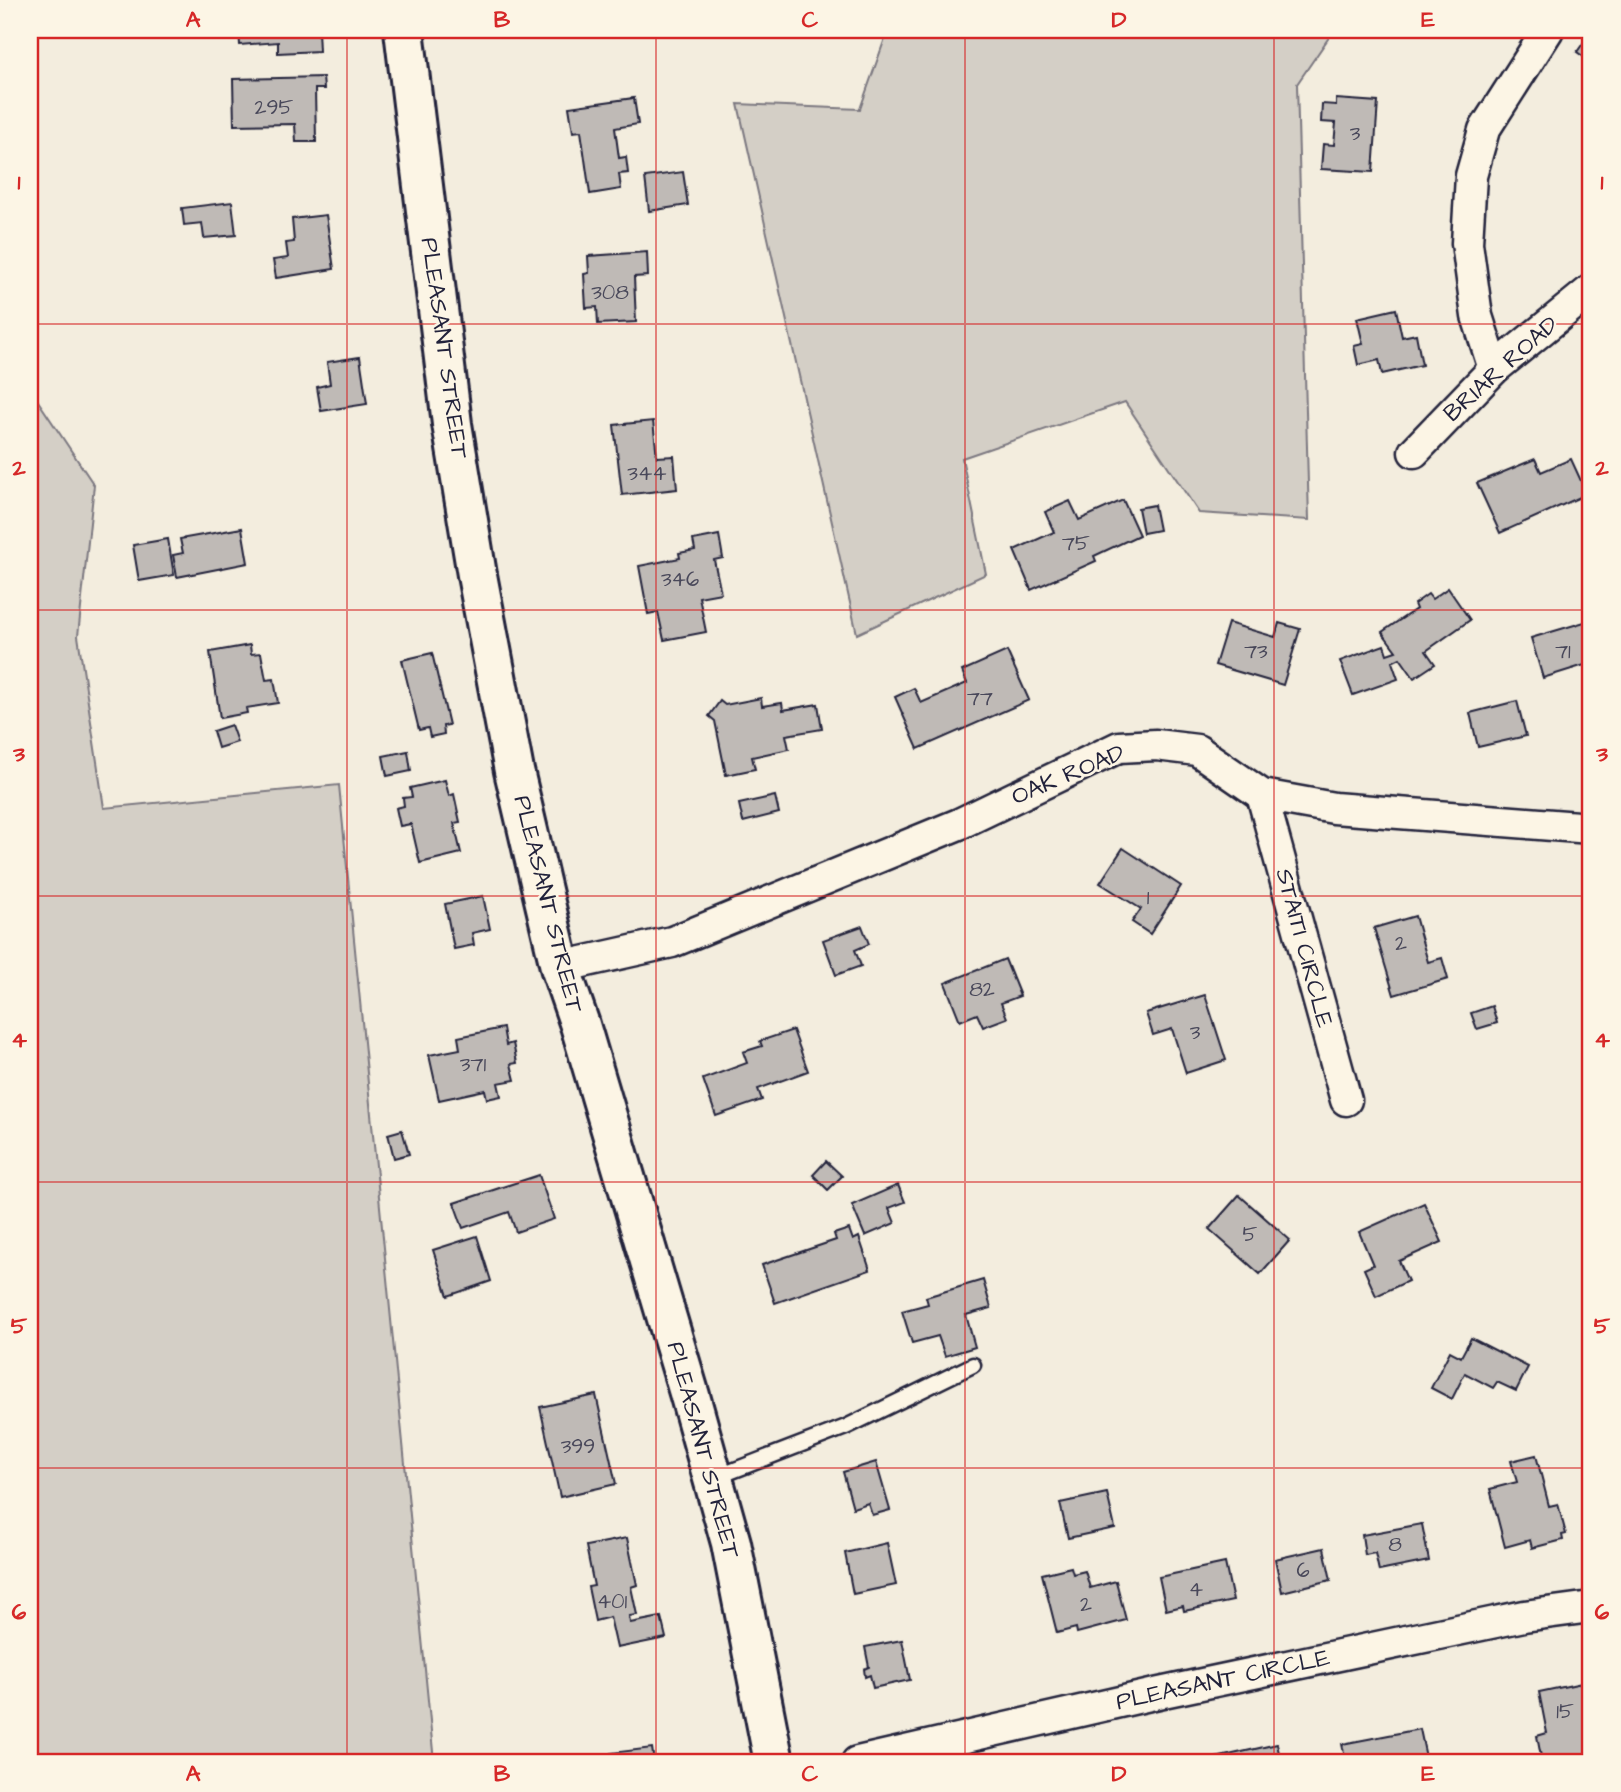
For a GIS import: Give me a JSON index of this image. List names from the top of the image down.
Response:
{
  "streets": {
    "main road": ["PLEASANT STREET"],
    "street": [
      "BRIAR ROAD",
      "OAK ROAD",
      "STAITI CIRCLE",
      "PLEASANT CIRCLE"
    ]
  },
  "crossings": [
    ["PLEASANT STREET", "OAK ROAD"],
    ["OAK ROAD", "STAITI CIRCLE"]
  ],
  "house_numbers": [
    "295",
    "3",
    "308",
    "344",
    "75",
    "346",
    "73",
    "71",
    "77",
    "1",
    "2",
    "82",
    "3",
    "371",
    "5",
    "399",
    "8",
    "6",
    "4",
    "401",
    "2",
    "15"
  ],
  "grid": {
    "columns": [
      "A",
      "B",
      "C",
      "D",
      "E"
    ],
    "rows": [
      "1",
      "2",
      "3",
      "4",
      "5",
      "6"
    ]
  }
}
